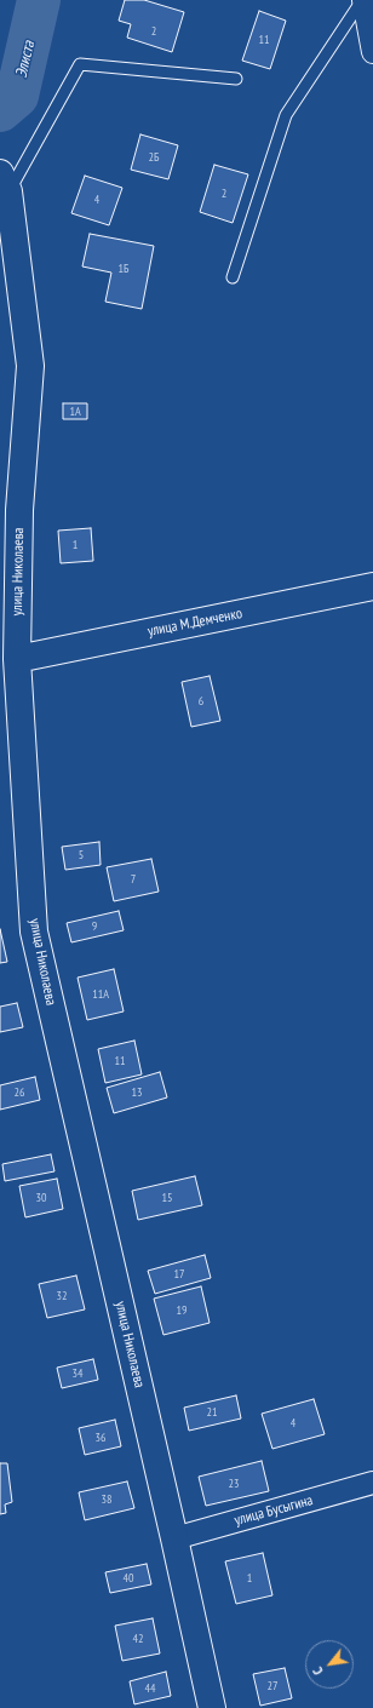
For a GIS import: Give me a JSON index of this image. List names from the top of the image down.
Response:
{
  "streets": {
    "street": ["улица Николаева", "улица М.Демченко", "улица Бусыгина"]
  },
  "crossings": [
    ["улица Николаева", "улица М.Демченко"],
    ["улица Николаева", "улица Бусыгина"]
  ],
  "water": ["Элиста"],
  "house_numbers": [
    "2",
    "11",
    "2Б",
    "2",
    "4",
    "1Б",
    "1А",
    "1",
    "6",
    "5",
    "7",
    "9",
    "11А",
    "11",
    "26",
    "13",
    "30",
    "15",
    "17",
    "32",
    "19",
    "34",
    "21",
    "4",
    "36",
    "23",
    "38",
    "40",
    "1",
    "42",
    "27",
    "44"
  ],
  "north": "bottom left"
}
